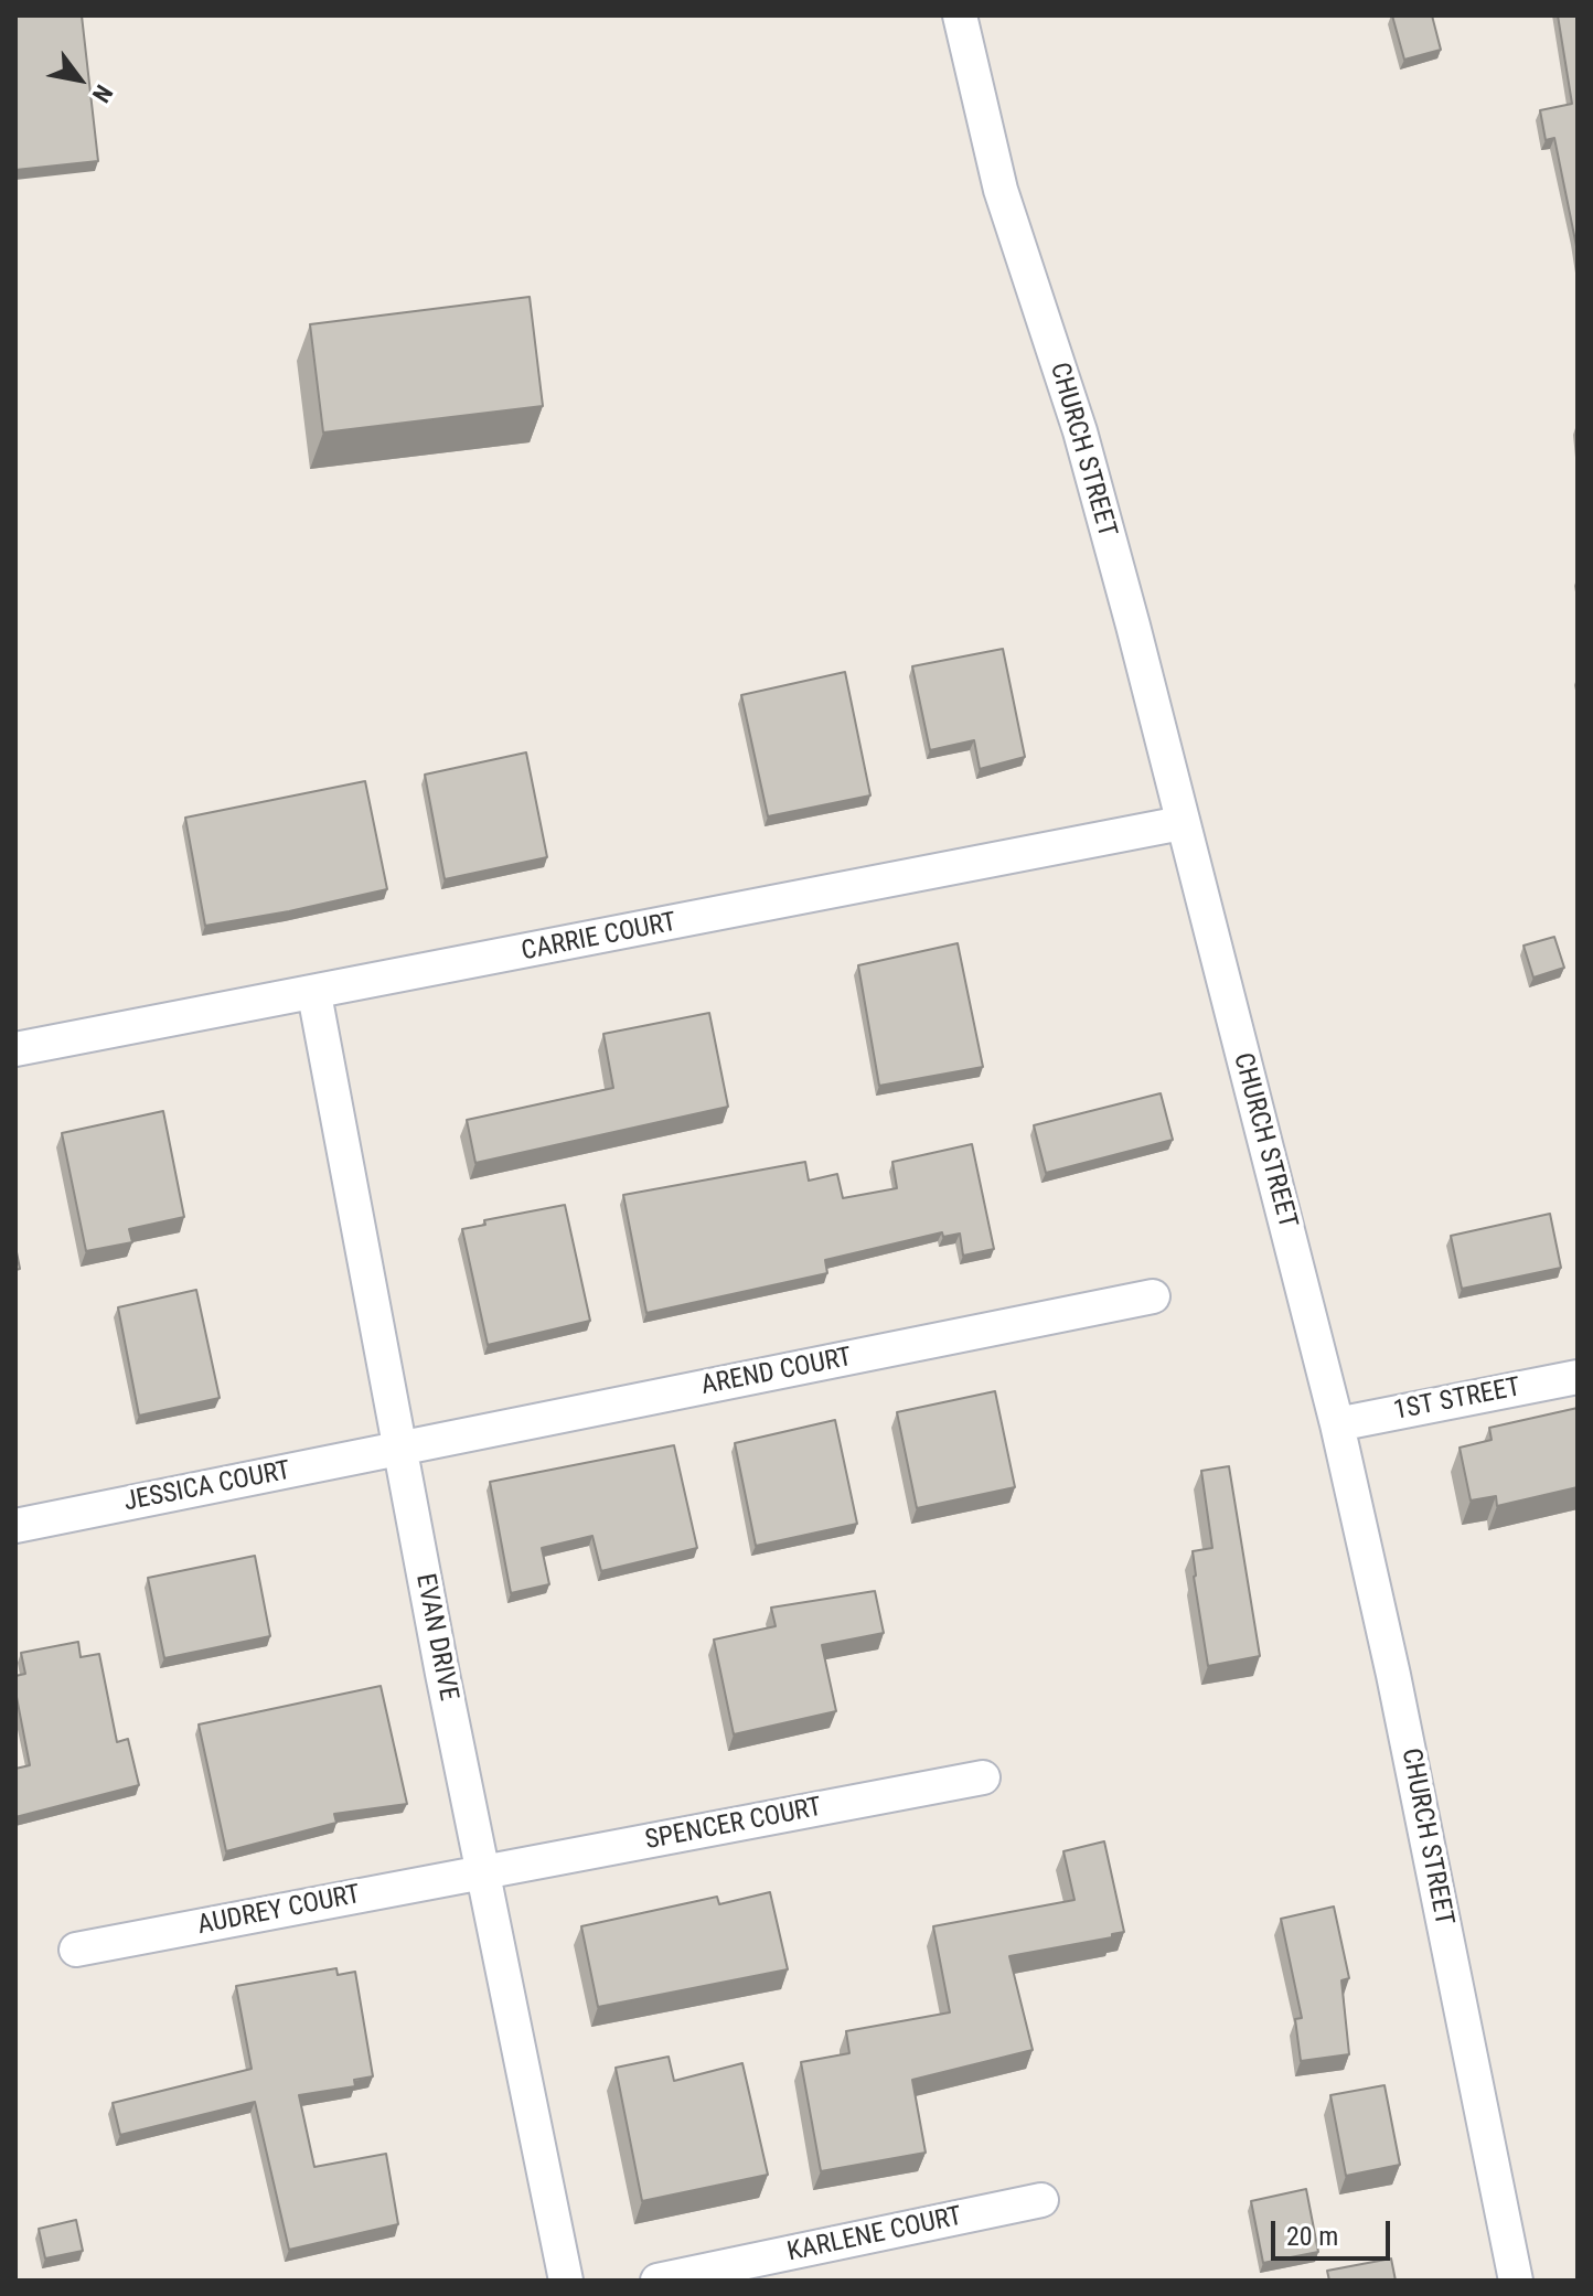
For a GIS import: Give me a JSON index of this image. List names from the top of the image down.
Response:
{
  "streets": {
    "street": [
      "CHURCH STREET",
      "CARRIE COURT",
      "AREND COURT",
      "1ST STREET",
      "JESSICA COURT",
      "EVAN DRIVE",
      "SPENCER COURT",
      "AUDREY COURT",
      "KARLENE COURT"
    ]
  },
  "crossings": [
    ["CHURCH STREET", "CARRIE COURT"],
    ["CHURCH STREET", "1ST STREET"],
    ["CARRIE COURT", "EVAN DRIVE"],
    ["AREND COURT", "JESSICA COURT"],
    ["AREND COURT", "EVAN DRIVE"],
    ["JESSICA COURT", "EVAN DRIVE"],
    ["EVAN DRIVE", "SPENCER COURT"],
    ["EVAN DRIVE", "AUDREY COURT"],
    ["SPENCER COURT", "AUDREY COURT"]
  ],
  "scale_bar": "20 m",
  "north": "bottom right"
}
